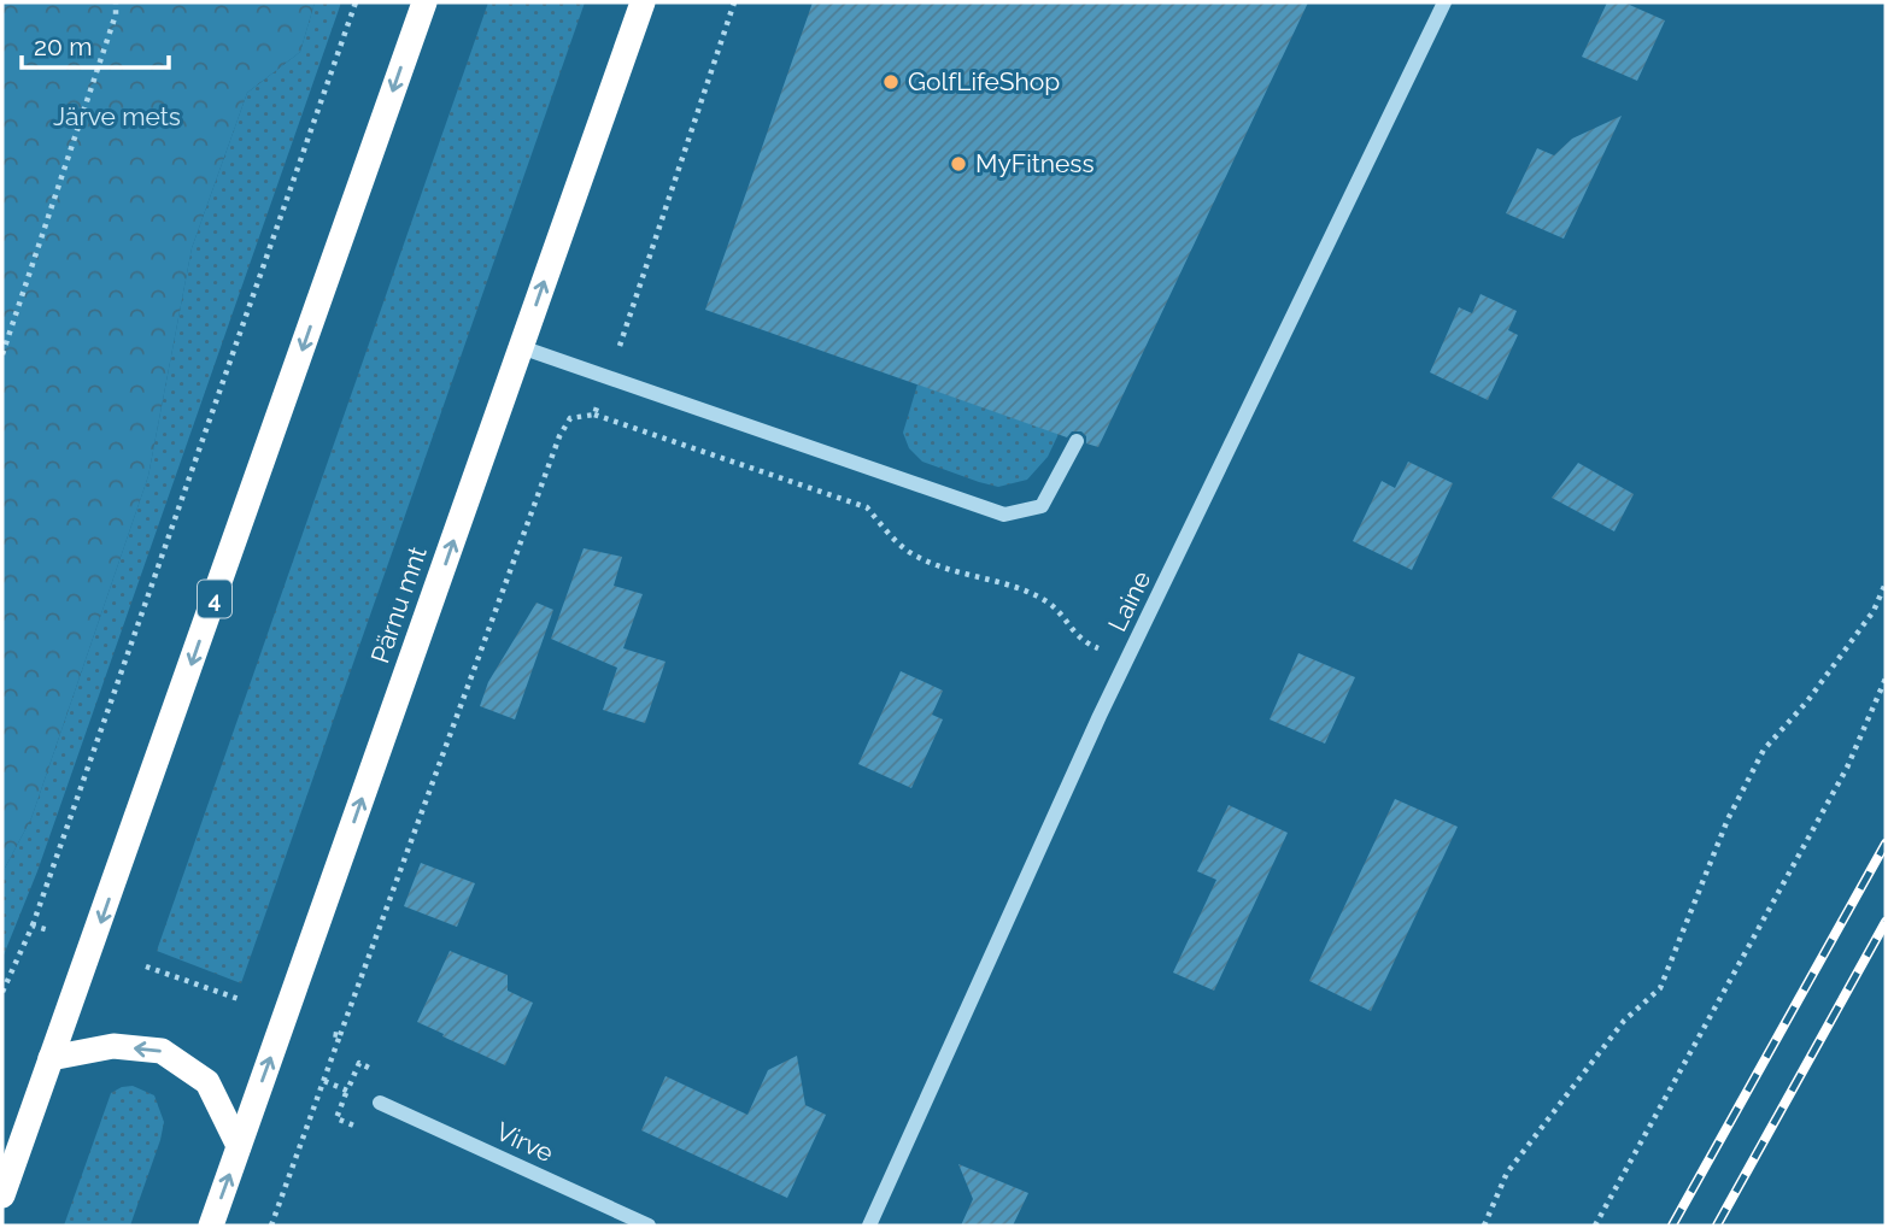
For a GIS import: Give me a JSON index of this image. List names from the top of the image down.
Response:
{
  "streets": {
    "highway": ["4", "Pärnu mnt"],
    "street": ["Laine", "Virve"]
  },
  "parks": ["Järve mets"],
  "places": ["GolfLifeShop", "MyFitness"],
  "scale_bar": "20 m"
}
